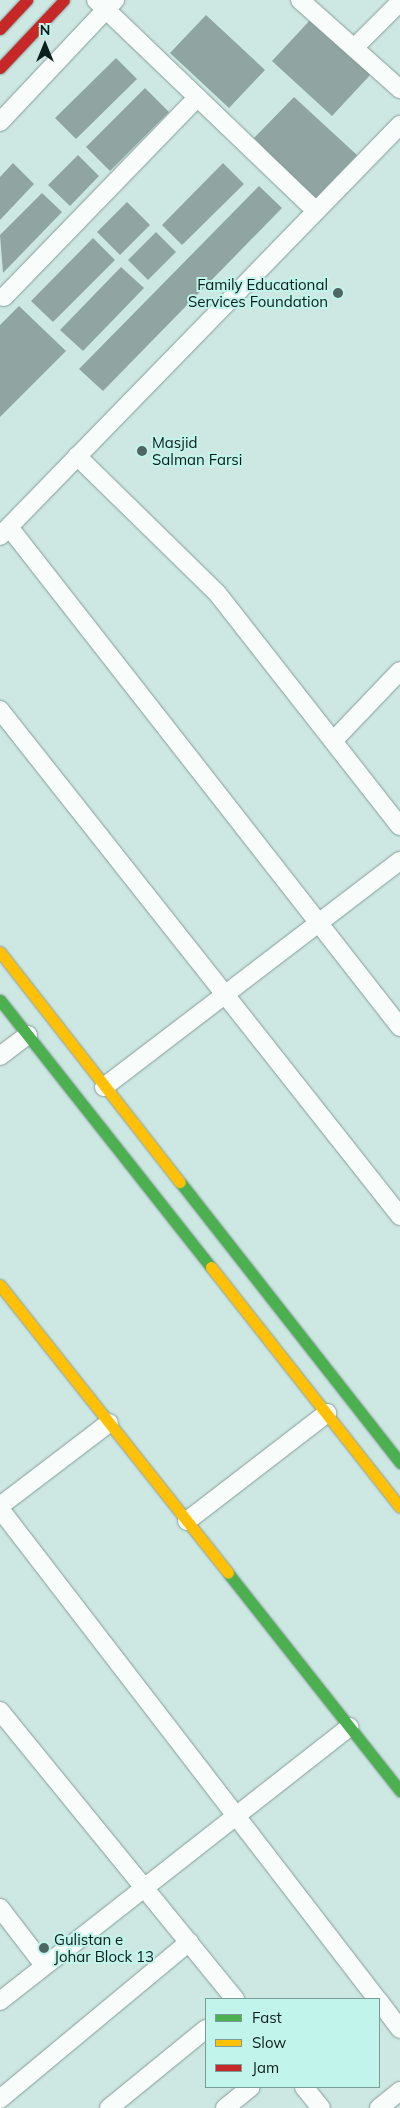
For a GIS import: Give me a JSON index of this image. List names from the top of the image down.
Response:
{
  "places": ["Family Educational Services Foundation", "Masjid Salman Farsi", "Gulistan e Johar Block 13"],
  "legend": ["Fast", "Slow", "Jam"],
  "north": "top"
}
